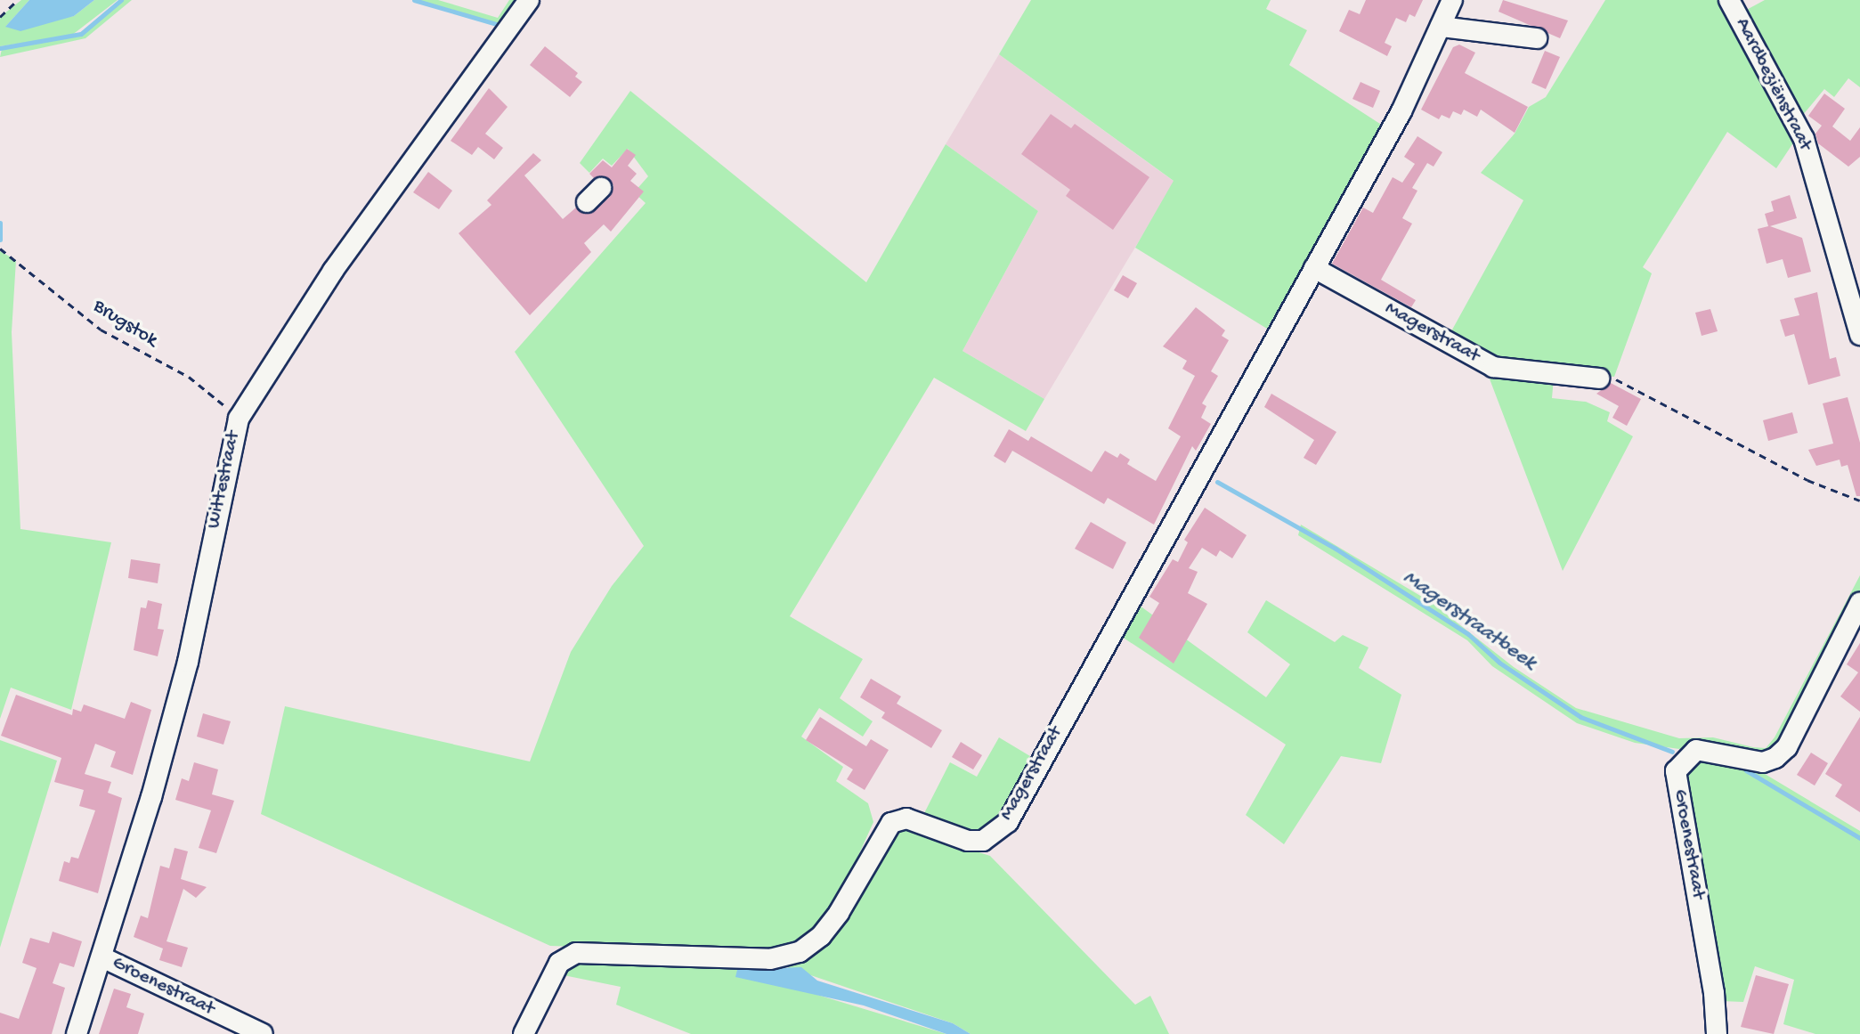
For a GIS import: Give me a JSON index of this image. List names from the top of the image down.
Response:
{
  "streets": {
    "street": [
      "Aardbeziënstraat",
      "Magerstraat",
      "Wittestraat",
      "Groenestraat"
    ],
    "path": ["Brugstok"]
  },
  "crossings": [
    ["Brugstok", "Wittestraat"],
    ["Wittestraat", "Groenestraat"]
  ],
  "water": ["Magerstraatbeek"]
}
